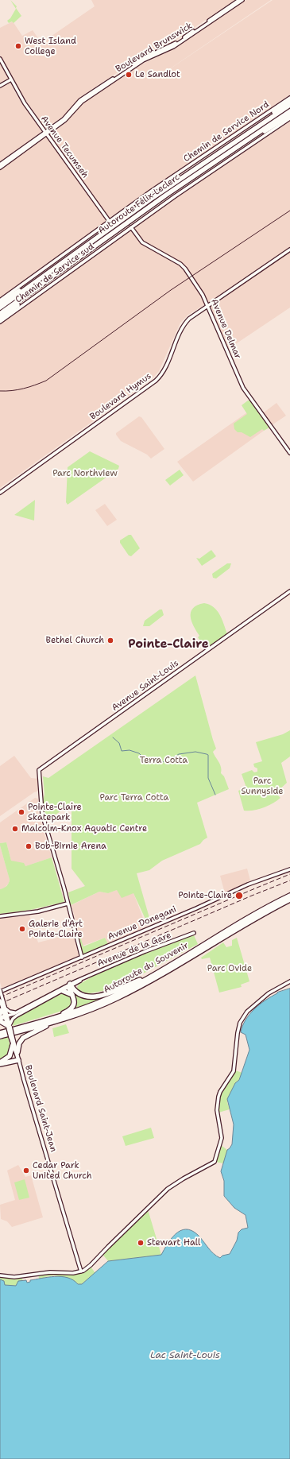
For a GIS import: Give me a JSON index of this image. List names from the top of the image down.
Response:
{
  "streets": {
    "highway": ["Autoroute Félix-Leclerc", "Autoroute du Souvenir"],
    "street": [
      "Boulevard Brunswick",
      "Chemin de Service Nord",
      "Avenue Tecumseh",
      "Chemin de Service sud",
      "Avenue Delmar",
      "Boulevard Hymus",
      "Avenue Saint-Louis",
      "Avenue Donegani",
      "Avenue de la Gare",
      "Boulevard Saint-Jean"
    ]
  },
  "crossings": [
    ["Boulevard Brunswick", "Avenue Tecumseh"],
    ["Chemin de Service Nord", "Avenue Tecumseh"],
    ["Chemin de Service sud", "Avenue Delmar"],
    ["Avenue Delmar", "Boulevard Hymus"],
    ["Avenue Donegani", "Boulevard Saint-Jean"],
    ["Autoroute du Souvenir", "Boulevard Saint-Jean"]
  ],
  "districts": ["Pointe-Claire"],
  "water": ["Lac Saint-Louis"],
  "parks": [
    "Parc Northview",
    "Terra Cotta",
    "Parc Sunnyside",
    "Parc Terra Cotta",
    "Parc Ovide"
  ],
  "places": [
    "West Island College",
    "Le Sandlot",
    "Bethel Church",
    "Pointe-Claire Skatepark",
    "Malcolm-Knox Aquatic Centre",
    "Bob-Birnie Arena",
    "Pointe-Claire",
    "Galerie d'Art Pointe-Claire",
    "Cedar Park United Church",
    "Stewart Hall"
  ]
}
